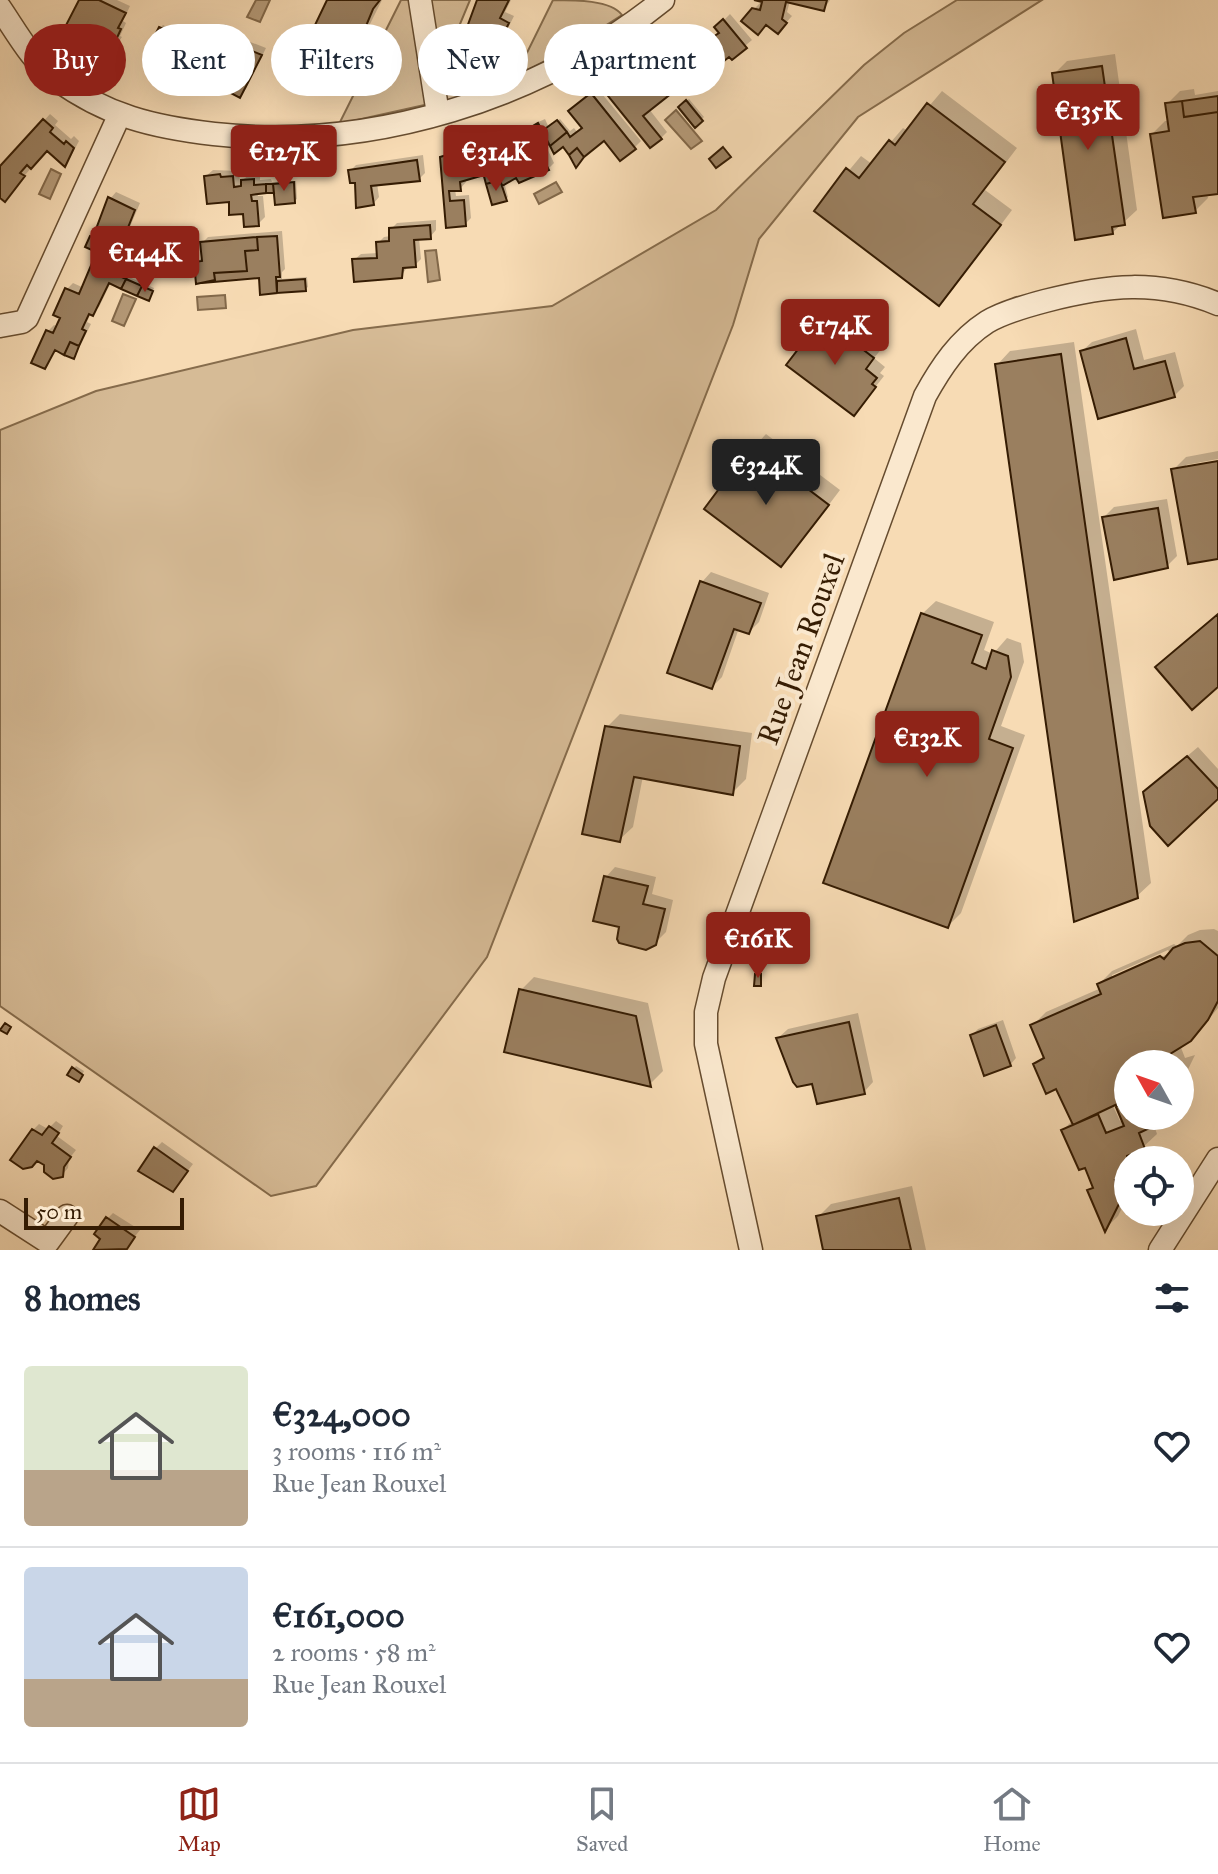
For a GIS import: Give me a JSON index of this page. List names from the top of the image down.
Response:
{
  "streets": {
    "street": ["Rue Jean Rouxel"]
  },
  "scale_bar": "50 m",
  "north": "top left",
  "page": {
    "chip": [
      "Buy",
      "Rent",
      "Filters",
      "New",
      "Apartment"
    ],
    "price": [
      "€135K",
      "€127K",
      "€314K",
      "€144K",
      "€174K",
      "€324K",
      "€132K",
      "€161K"
    ],
    "scale": "50 m",
    "heading": "8 homes",
    "list": [
      {
        "name": "€324,000",
        "note": "3 rooms · 116 m² · Rue Jean Rouxel"
      },
      {
        "name": "€161,000",
        "note": "2 rooms · 58 m² · Rue Jean Rouxel"
      }
    ],
    "tabs": ["Map", "Saved", "Home"]
  }
}
